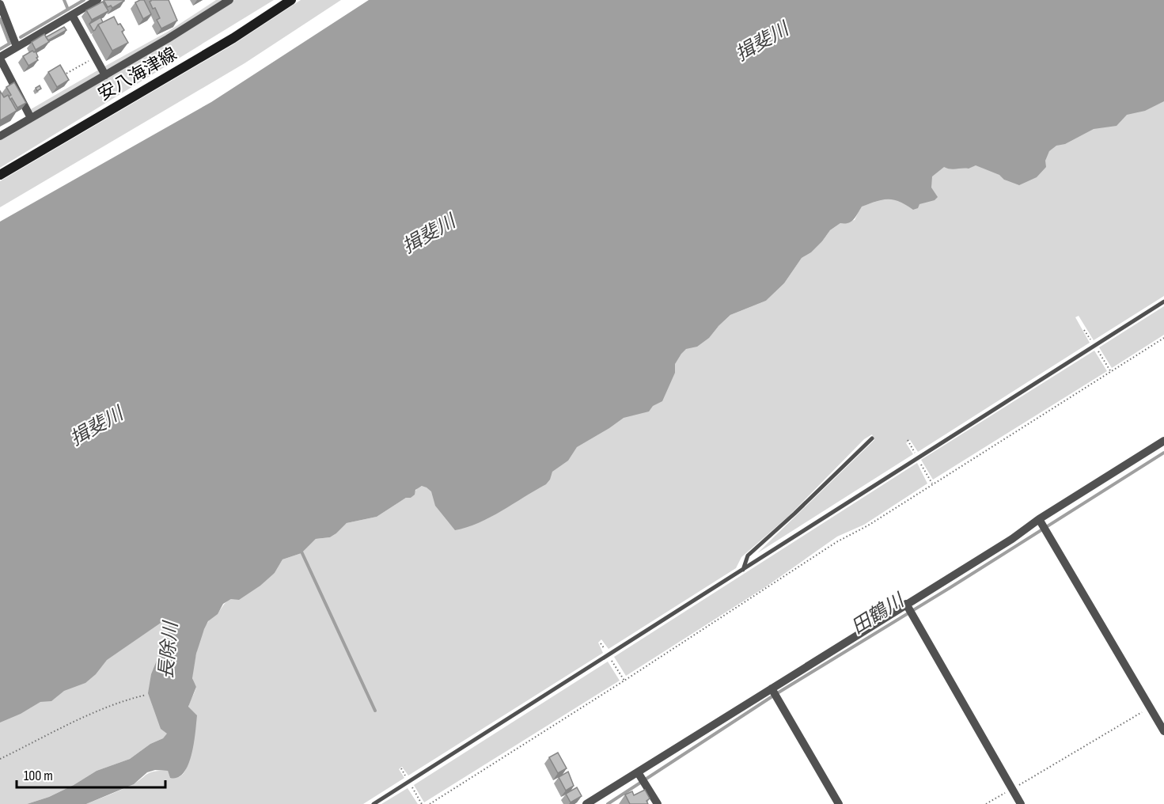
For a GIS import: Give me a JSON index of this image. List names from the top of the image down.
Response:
{
  "streets": {
    "main road": ["安八海津線"]
  },
  "water": ["揖斐川", "田鶴川", "長除川"],
  "scale_bar": "100 m"
}
